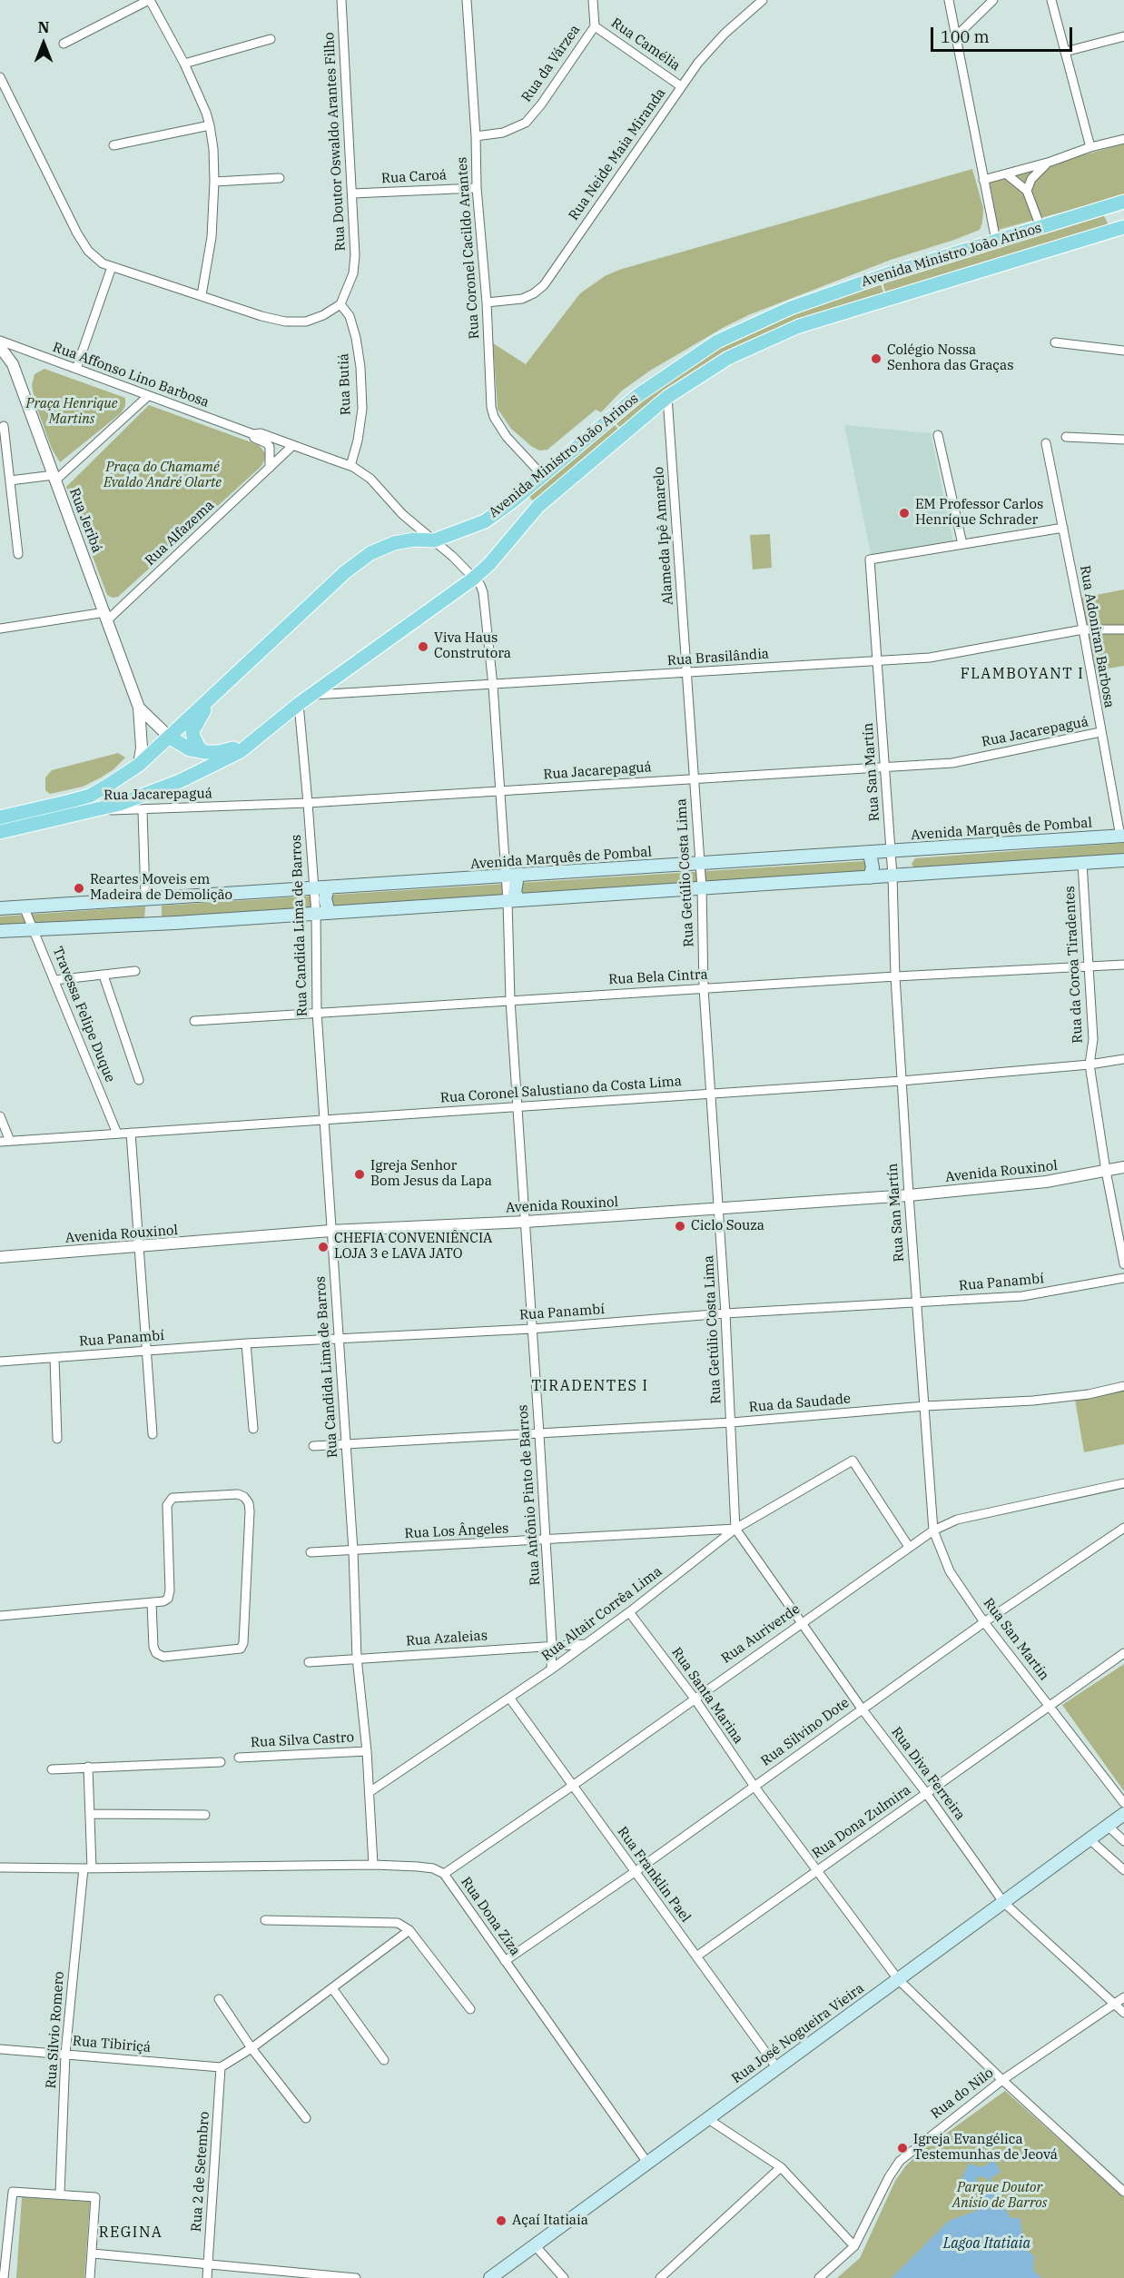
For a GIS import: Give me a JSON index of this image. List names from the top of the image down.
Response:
{
  "streets": {
    "main road": ["Avenida Ministro João Arinos", "Avenida Marquês de Pombal", "Rua José Nogueira Vieira"],
    "street": [
      "Rua Camélia",
      "Rua da Várzea",
      "Rua Doutor Oswaldo Arantes Filho",
      "Rua Neide Maia Miranda",
      "Rua Caroá",
      "Rua Coronel Cacildo Arantes",
      "Rua Affonso Lino Barbosa",
      "Rua Butiá",
      "Rua Jeribá",
      "Rua Alfazema",
      "Alameda Ipê Amarelo",
      "Rua Adoniran Barbosa",
      "Rua Brasilândia",
      "Rua Jacarepaguá",
      "Rua San Martín",
      "Rua Getúlio Costa Lima",
      "Rua Candida Lima de Barros",
      "Rua da Coroa Tiradentes",
      "Rua Bela Cintra",
      "Travessa Felipe Duque",
      "Rua Coronel Salustiano da Costa Lima",
      "Avenida Rouxinol",
      "Rua Panambí",
      "Rua da Saudade",
      "Rua Antônio Pinto de Barros",
      "Rua Los Ângeles",
      "Rua Altair Corrêa Lima",
      "Rua Auriverde",
      "Rua Azaleias",
      "Rua Santa Marina",
      "Rua Silvino Dote",
      "Rua Silva Castro",
      "Rua Diva Ferreira",
      "Rua Dona Zulmira",
      "Rua Franklin Pael",
      "Rua Dona Ziza",
      "Rua Sílvio Romero",
      "Rua Tibiriçá",
      "Rua do Nilo",
      "Rua 2 de Setembro"
    ]
  },
  "crossings": [
    ["Rua Camélia", "Rua da Várzea"],
    ["Rua Camélia", "Rua Neide Maia Miranda"],
    ["Rua da Várzea", "Rua Coronel Cacildo Arantes"],
    ["Rua Doutor Oswaldo Arantes Filho", "Rua Caroá"],
    ["Rua Doutor Oswaldo Arantes Filho", "Rua Butiá"],
    ["Rua Neide Maia Miranda", "Rua Coronel Cacildo Arantes"],
    ["Rua Caroá", "Rua Coronel Cacildo Arantes"],
    ["Rua Coronel Cacildo Arantes", "Avenida Ministro João Arinos"],
    ["Avenida Ministro João Arinos", "Rua Affonso Lino Barbosa"],
    ["Avenida Ministro João Arinos", "Alameda Ipê Amarelo"],
    ["Avenida Ministro João Arinos", "Rua Brasilândia"],
    ["Avenida Ministro João Arinos", "Rua Jacarepaguá"],
    ["Avenida Ministro João Arinos", "Rua Candida Lima de Barros"],
    ["Rua Affonso Lino Barbosa", "Rua Butiá"],
    ["Rua Affonso Lino Barbosa", "Rua Alfazema"],
    ["Rua Jeribá", "Rua Alfazema"],
    ["Alameda Ipê Amarelo", "Rua Brasilândia"],
    ["Alameda Ipê Amarelo", "Rua Getúlio Costa Lima"],
    ["Rua Adoniran Barbosa", "Rua Brasilândia"],
    ["Rua Adoniran Barbosa", "Rua Jacarepaguá"],
    ["Rua Adoniran Barbosa", "Avenida Marquês de Pombal"],
    ["Rua Brasilândia", "Rua San Martín"],
    ["Rua Brasilândia", "Rua Getúlio Costa Lima"],
    ["Rua Jacarepaguá", "Rua San Martín"],
    ["Rua Jacarepaguá", "Rua Getúlio Costa Lima"],
    ["Rua Jacarepaguá", "Rua Candida Lima de Barros"],
    ["Rua San Martín", "Avenida Marquês de Pombal"],
    ["Rua San Martín", "Rua Bela Cintra"],
    ["Rua San Martín", "Rua Coronel Salustiano da Costa Lima"],
    ["Rua San Martín", "Avenida Rouxinol"],
    ["Rua San Martín", "Rua Panambí"],
    ["Rua San Martín", "Rua da Saudade"],
    ["Rua San Martín", "Rua Auriverde"],
    ["Rua San Martín", "Rua Silvino Dote"],
    ["Rua San Martín", "Rua Dona Zulmira"],
    ["Avenida Marquês de Pombal", "Rua Getúlio Costa Lima"],
    ["Avenida Marquês de Pombal", "Rua Candida Lima de Barros"],
    ["Avenida Marquês de Pombal", "Travessa Felipe Duque"],
    ["Rua Getúlio Costa Lima", "Rua Bela Cintra"],
    ["Rua Getúlio Costa Lima", "Rua Coronel Salustiano da Costa Lima"],
    ["Rua Getúlio Costa Lima", "Avenida Rouxinol"],
    ["Rua Getúlio Costa Lima", "Rua Panambí"],
    ["Rua Getúlio Costa Lima", "Rua da Saudade"],
    ["Rua Getúlio Costa Lima", "Rua Los Ângeles"],
    ["Rua Getúlio Costa Lima", "Rua Altair Corrêa Lima"],
    ["Rua Getúlio Costa Lima", "Rua Diva Ferreira"],
    ["Rua Candida Lima de Barros", "Rua Bela Cintra"],
    ["Rua Candida Lima de Barros", "Rua Coronel Salustiano da Costa Lima"],
    ["Rua Candida Lima de Barros", "Avenida Rouxinol"],
    ["Rua Candida Lima de Barros", "Rua Panambí"],
    ["Rua Candida Lima de Barros", "Rua da Saudade"],
    ["Rua Candida Lima de Barros", "Rua Los Ângeles"],
    ["Rua Candida Lima de Barros", "Rua Altair Corrêa Lima"],
    ["Rua Candida Lima de Barros", "Rua Azaleias"],
    ["Rua Candida Lima de Barros", "Rua Silva Castro"],
    ["Rua Candida Lima de Barros", "Rua Dona Ziza"],
    ["Rua da Coroa Tiradentes", "Rua Bela Cintra"],
    ["Rua da Coroa Tiradentes", "Rua Coronel Salustiano da Costa Lima"],
    ["Rua da Coroa Tiradentes", "Avenida Rouxinol"],
    ["Rua Bela Cintra", "Rua Antônio Pinto de Barros"],
    ["Travessa Felipe Duque", "Rua Coronel Salustiano da Costa Lima"],
    ["Rua Coronel Salustiano da Costa Lima", "Rua Antônio Pinto de Barros"],
    ["Avenida Rouxinol", "Rua Antônio Pinto de Barros"],
    ["Rua Panambí", "Rua Antônio Pinto de Barros"],
    ["Rua da Saudade", "Rua Antônio Pinto de Barros"],
    ["Rua Antônio Pinto de Barros", "Rua Los Ângeles"],
    ["Rua Antônio Pinto de Barros", "Rua Altair Corrêa Lima"],
    ["Rua Antônio Pinto de Barros", "Rua Azaleias"],
    ["Rua Los Ângeles", "Rua Altair Corrêa Lima"],
    ["Rua Los Ângeles", "Rua Diva Ferreira"],
    ["Rua Altair Corrêa Lima", "Rua Auriverde"],
    ["Rua Altair Corrêa Lima", "Rua Azaleias"],
    ["Rua Altair Corrêa Lima", "Rua Santa Marina"],
    ["Rua Altair Corrêa Lima", "Rua Diva Ferreira"],
    ["Rua Altair Corrêa Lima", "Rua Franklin Pael"],
    ["Rua Auriverde", "Rua Santa Marina"],
    ["Rua Auriverde", "Rua Diva Ferreira"],
    ["Rua Auriverde", "Rua Franklin Pael"],
    ["Rua Auriverde", "Rua Dona Ziza"],
    ["Rua Santa Marina", "Rua Silvino Dote"],
    ["Rua Santa Marina", "Rua Dona Zulmira"],
    ["Rua Santa Marina", "Rua José Nogueira Vieira"],
    ["Rua Santa Marina", "Rua do Nilo"],
    ["Rua Silvino Dote", "Rua Diva Ferreira"],
    ["Rua Silvino Dote", "Rua Franklin Pael"],
    ["Rua Silvino Dote", "Rua Dona Ziza"],
    ["Rua Diva Ferreira", "Rua Dona Zulmira"],
    ["Rua Diva Ferreira", "Rua José Nogueira Vieira"],
    ["Rua Diva Ferreira", "Rua do Nilo"],
    ["Rua Dona Zulmira", "Rua Franklin Pael"],
    ["Rua Franklin Pael", "Rua José Nogueira Vieira"],
    ["Rua Dona Ziza", "Rua Sílvio Romero"],
    ["Rua Dona Ziza", "Rua José Nogueira Vieira"],
    ["Rua Sílvio Romero", "Rua Tibiriçá"],
    ["Rua Tibiriçá", "Rua 2 de Setembro"]
  ],
  "districts": ["FLAMBOYANT I", "TIRADENTES I", "REGINA"],
  "water": ["Lagoa Itatiaia"],
  "parks": ["Praça Henrique Martins", "Praça do Chamamé Evaldo André Olarte", "Parque Doutor Anísio de Barros"],
  "places": [
    "Colégio Nossa Senhora das Graças",
    "EM Professor Carlos Henrique Schrader",
    "Viva Haus Construtora",
    "Reartes Moveis em Madeira de Demolição",
    "Igreja Senhor Bom Jesus da Lapa",
    "Ciclo Souza",
    "CHEFIA CONVENIÊNCIA LOJA 3 e LAVA JATO",
    "Igreja Evangélica Testemunhas de Jeová",
    "Açaí Itatiaia"
  ],
  "scale_bar": "100 m",
  "north": "top"
}
